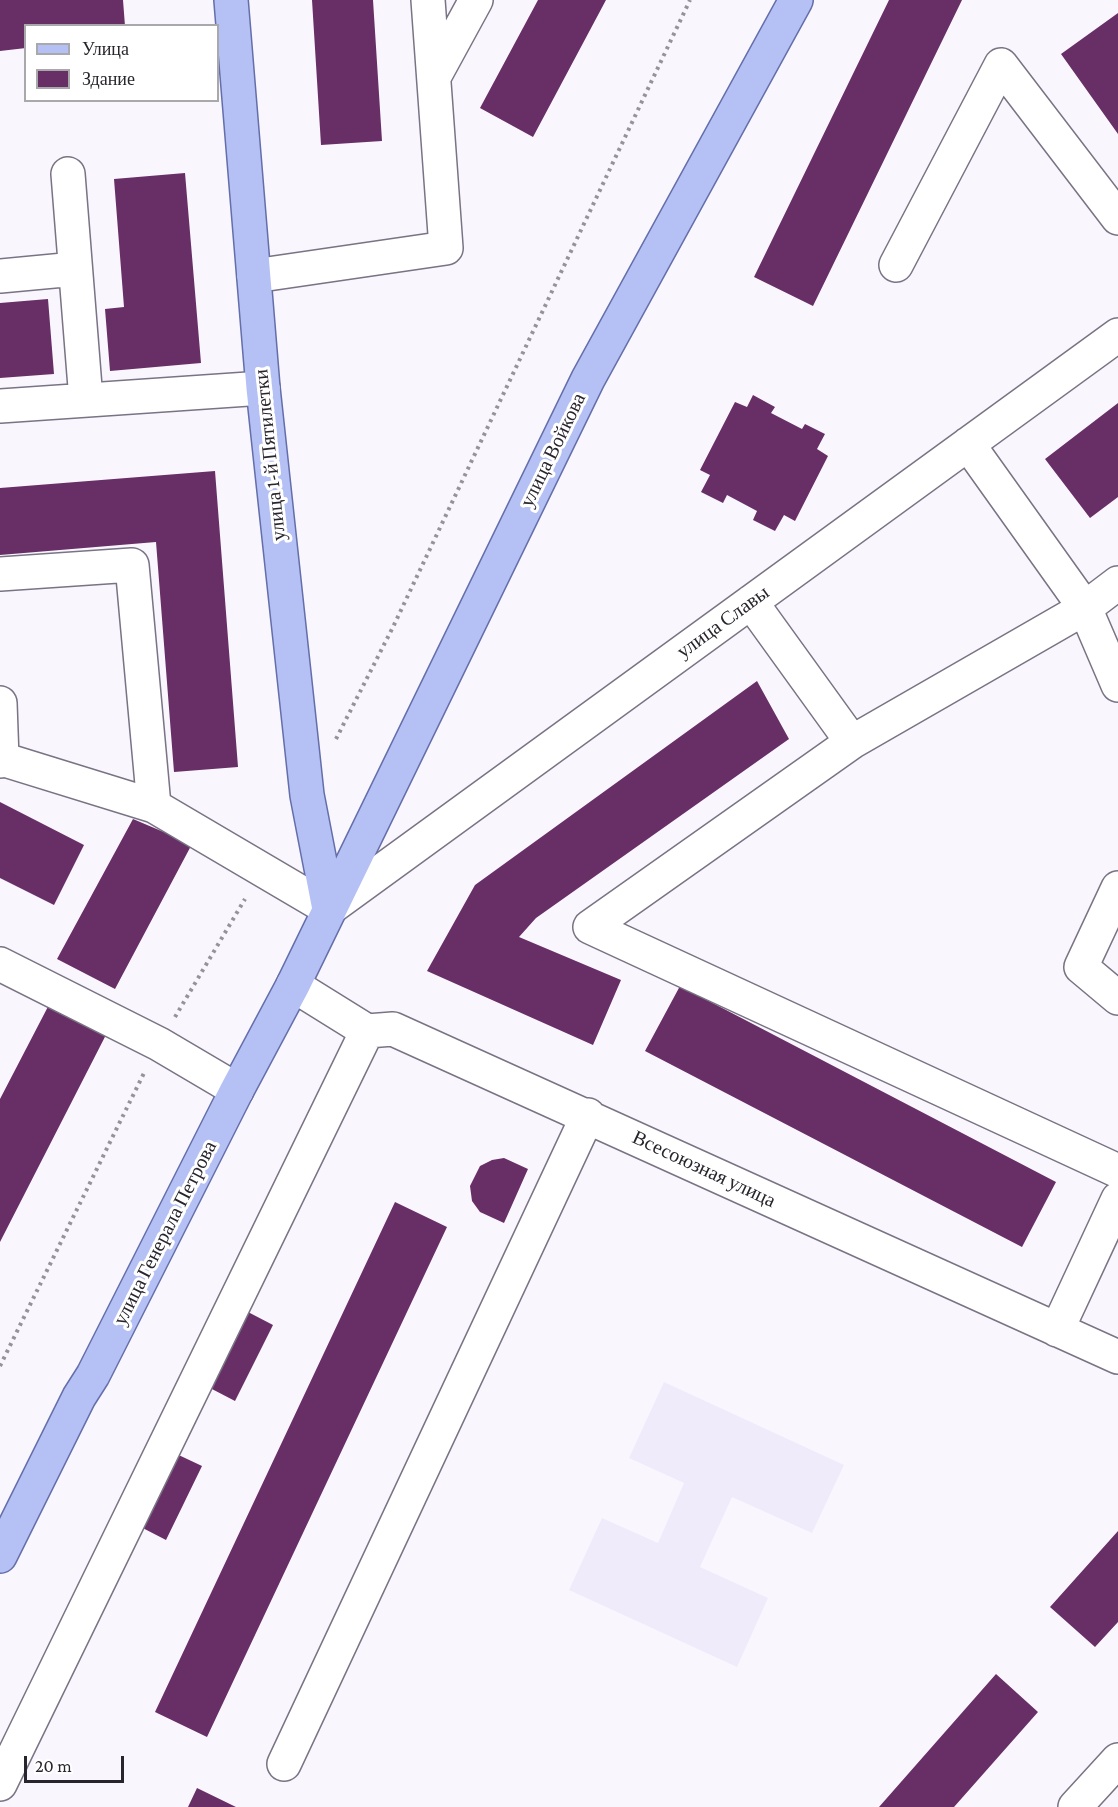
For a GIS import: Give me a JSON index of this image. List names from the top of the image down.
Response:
{
  "streets": {
    "main road": ["улица Войкова", "улица 1-й Пятилетки", "улица Генерала Петрова"],
    "street": ["улица Славы", "Всесоюзная улица"]
  },
  "crossings": [
    ["улица Войкова", "улица 1-й Пятилетки"],
    ["улица Войкова", "улица Славы"],
    ["улица Войкова", "улица Генерала Петрова"],
    ["улица 1-й Пятилетки", "улица Славы"],
    ["улица 1-й Пятилетки", "улица Генерала Петрова"],
    ["улица Славы", "улица Генерала Петрова"]
  ],
  "legend": ["Улица", "Здание"],
  "scale_bar": "20 m"
}
